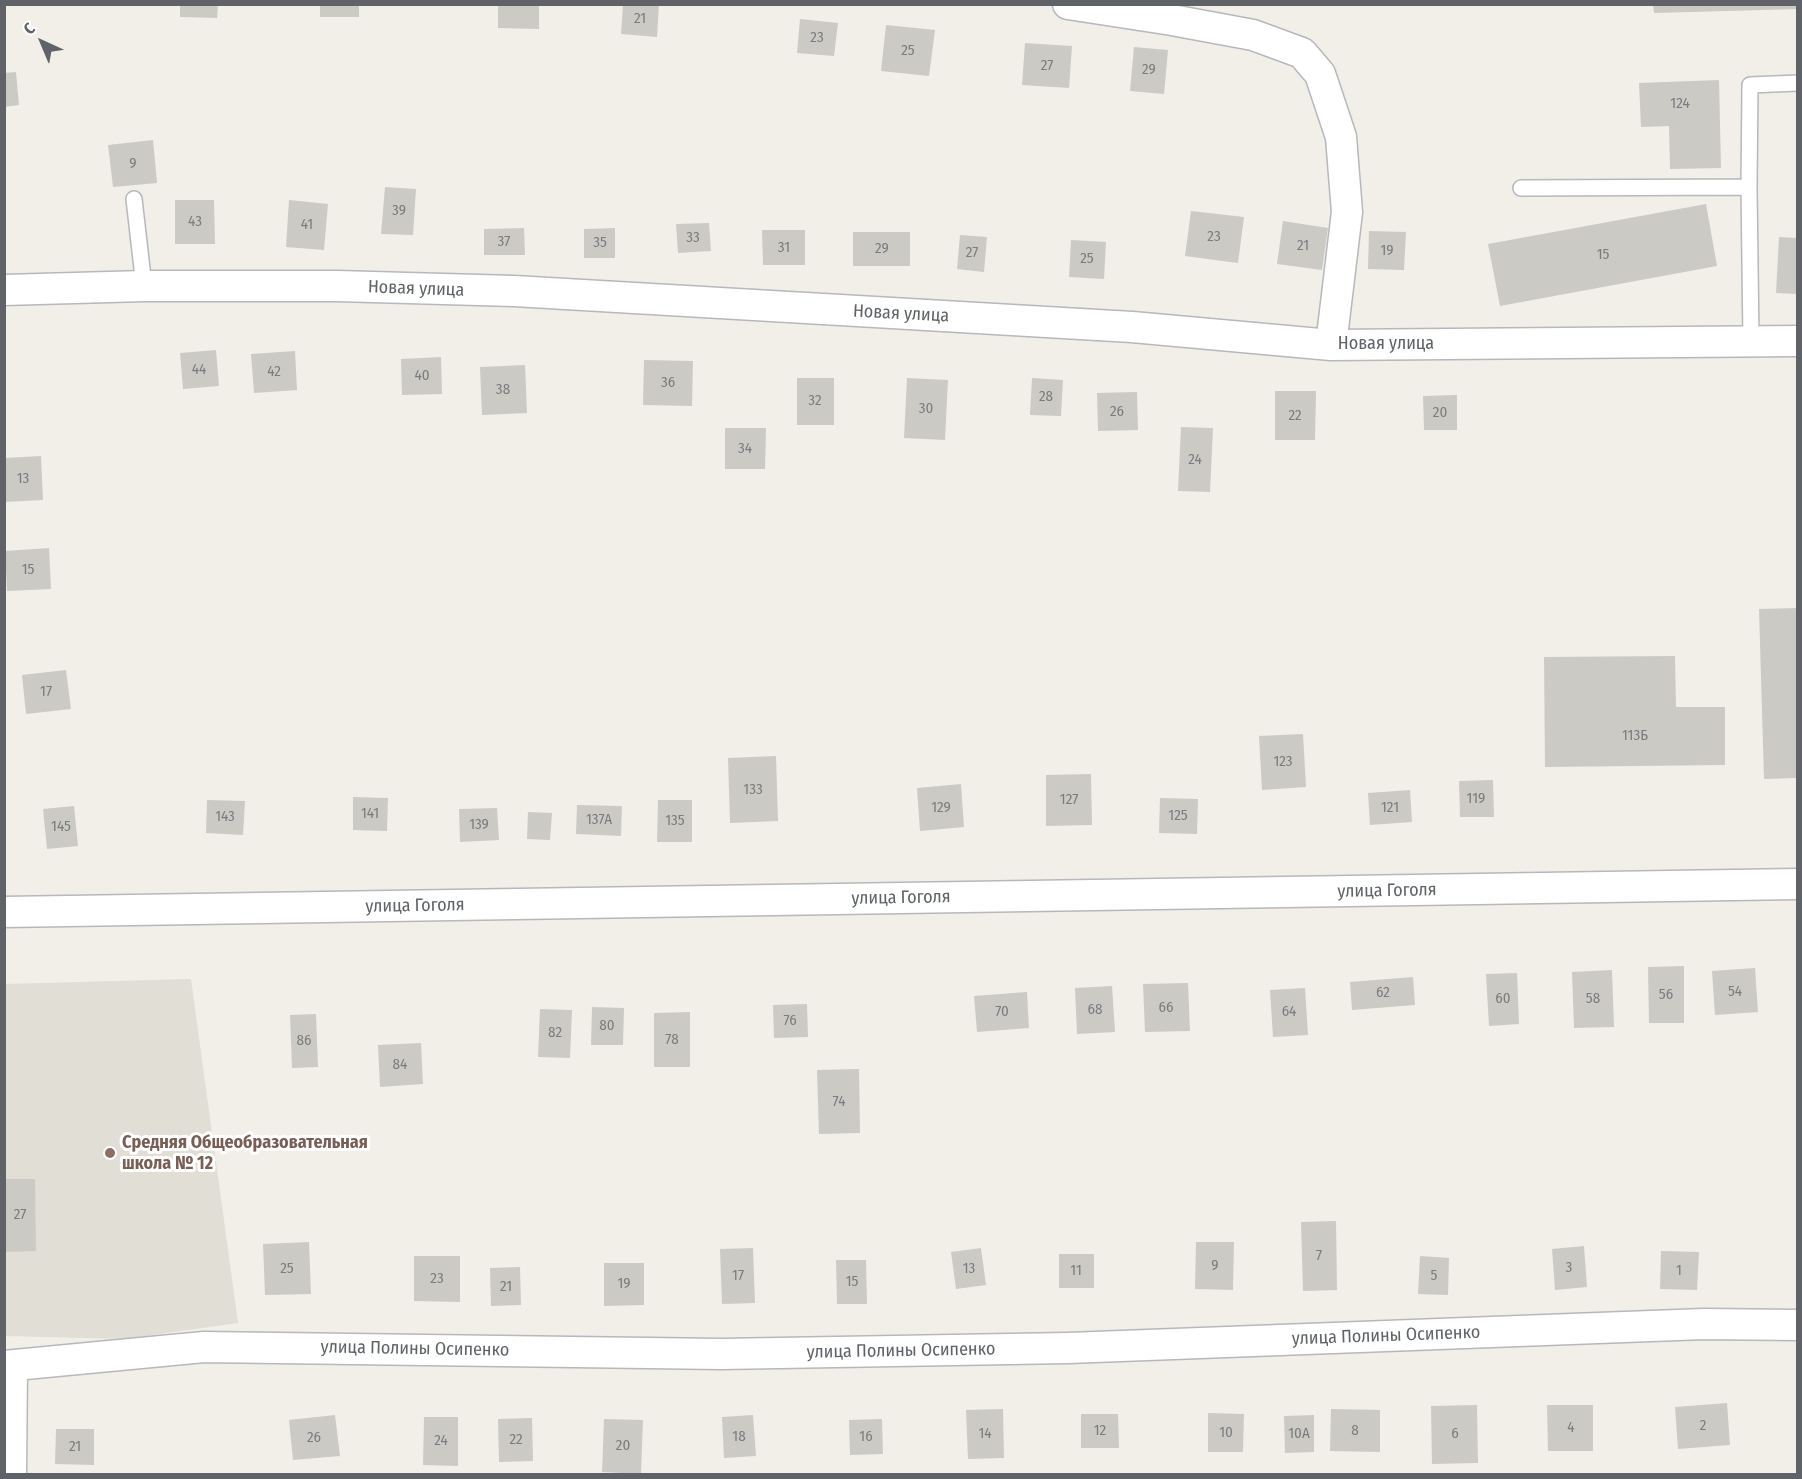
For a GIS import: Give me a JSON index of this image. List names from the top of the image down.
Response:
{
  "streets": {
    "street": ["Новая улица", "улица Гоголя", "улица Полины Осипенко"]
  },
  "places": ["Средняя Общеобразовательная школа № 12"],
  "house_numbers": [
    "21",
    "23",
    "25",
    "27",
    "29",
    "124",
    "9",
    "39",
    "43",
    "41",
    "23",
    "33",
    "37",
    "35",
    "21",
    "31",
    "29",
    "19",
    "27",
    "15",
    "25",
    "44",
    "42",
    "40",
    "36",
    "38",
    "28",
    "32",
    "30",
    "26",
    "20",
    "22",
    "34",
    "24",
    "13",
    "15",
    "17",
    "113Б",
    "123",
    "133",
    "119",
    "127",
    "129",
    "121",
    "141",
    "125",
    "143",
    "137А",
    "135",
    "139",
    "145",
    "54",
    "62",
    "56",
    "60",
    "58",
    "66",
    "68",
    "70",
    "64",
    "76",
    "80",
    "82",
    "78",
    "86",
    "84",
    "74",
    "27",
    "7",
    "9",
    "3",
    "25",
    "13",
    "11",
    "1",
    "17",
    "5",
    "23",
    "15",
    "19",
    "21",
    "2",
    "4",
    "12",
    "8",
    "10",
    "14",
    "10А",
    "6",
    "18",
    "16",
    "26",
    "22",
    "24",
    "20",
    "21"
  ],
  "north": "top left"
}
